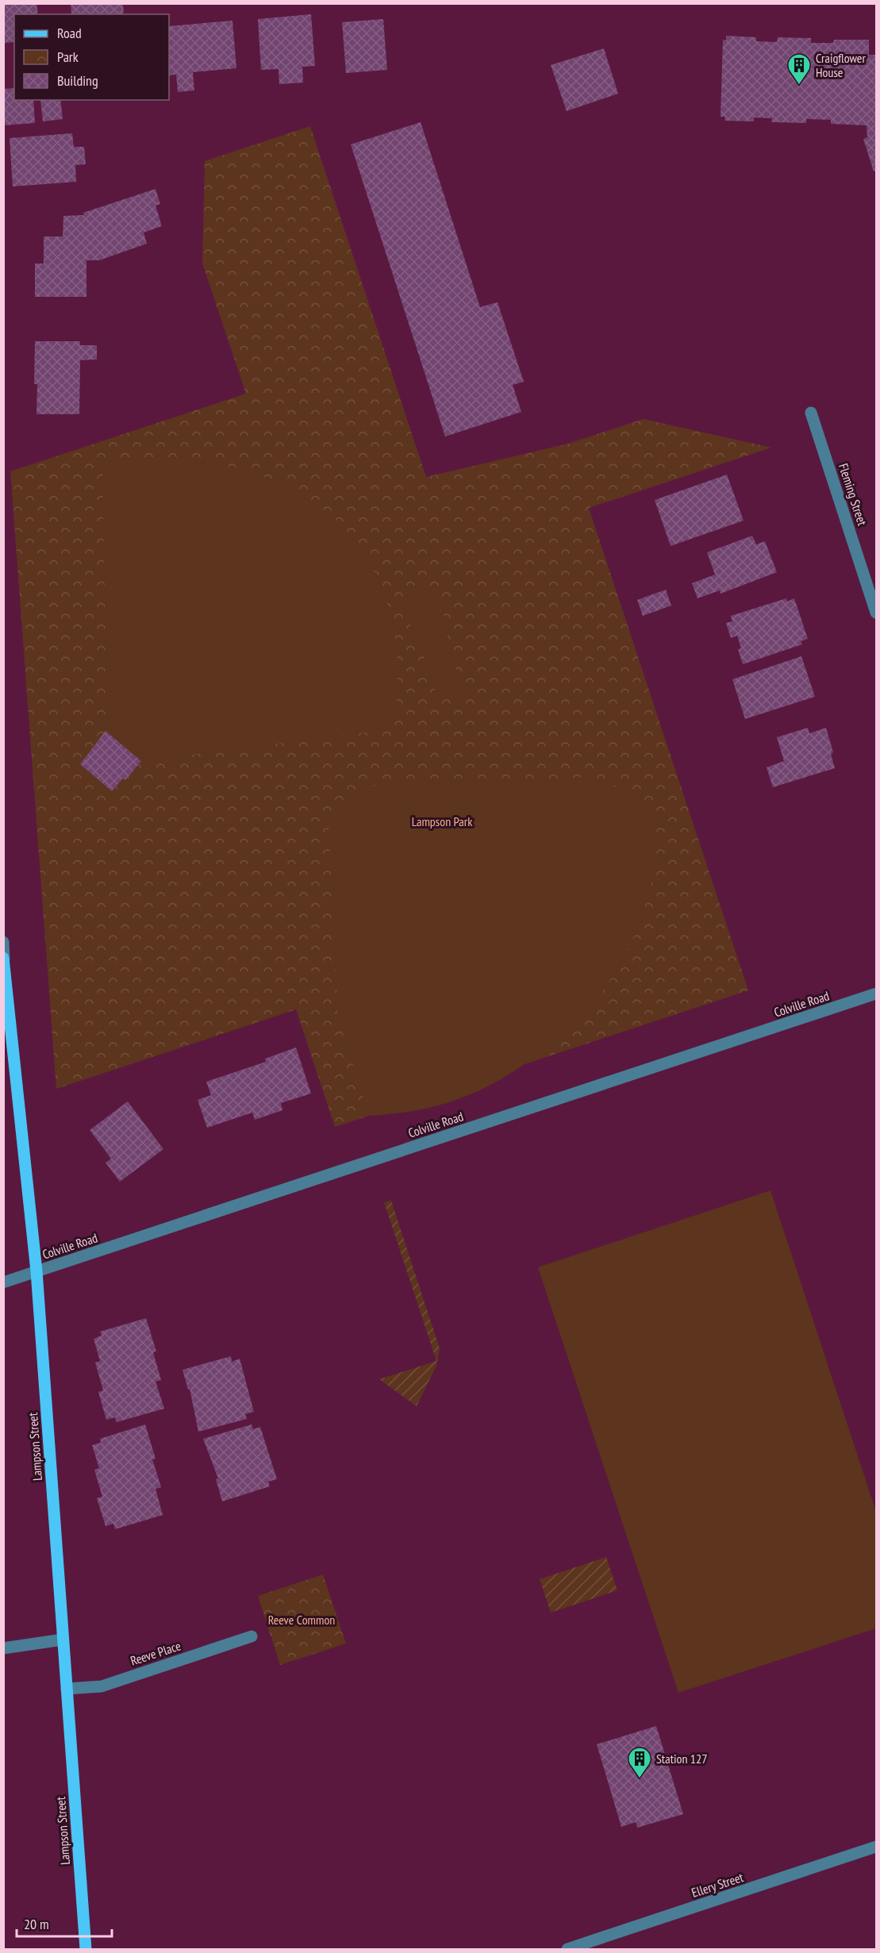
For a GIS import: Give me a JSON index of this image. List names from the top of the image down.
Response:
{
  "streets": {
    "main road": ["Lampson Street"],
    "street": [
      "Fleming Street",
      "Colville Road",
      "Reeve Place",
      "Ellery Street"
    ]
  },
  "crossings": [
    ["Colville Road", "Lampson Street"],
    ["Lampson Street", "Reeve Place"]
  ],
  "parks": ["Lampson Park", "Reeve Common"],
  "places": {
    "building": ["Craigflower House", "Station 127"]
  },
  "legend": ["Road", "Park", "Building"],
  "scale_bar": "20 m"
}
